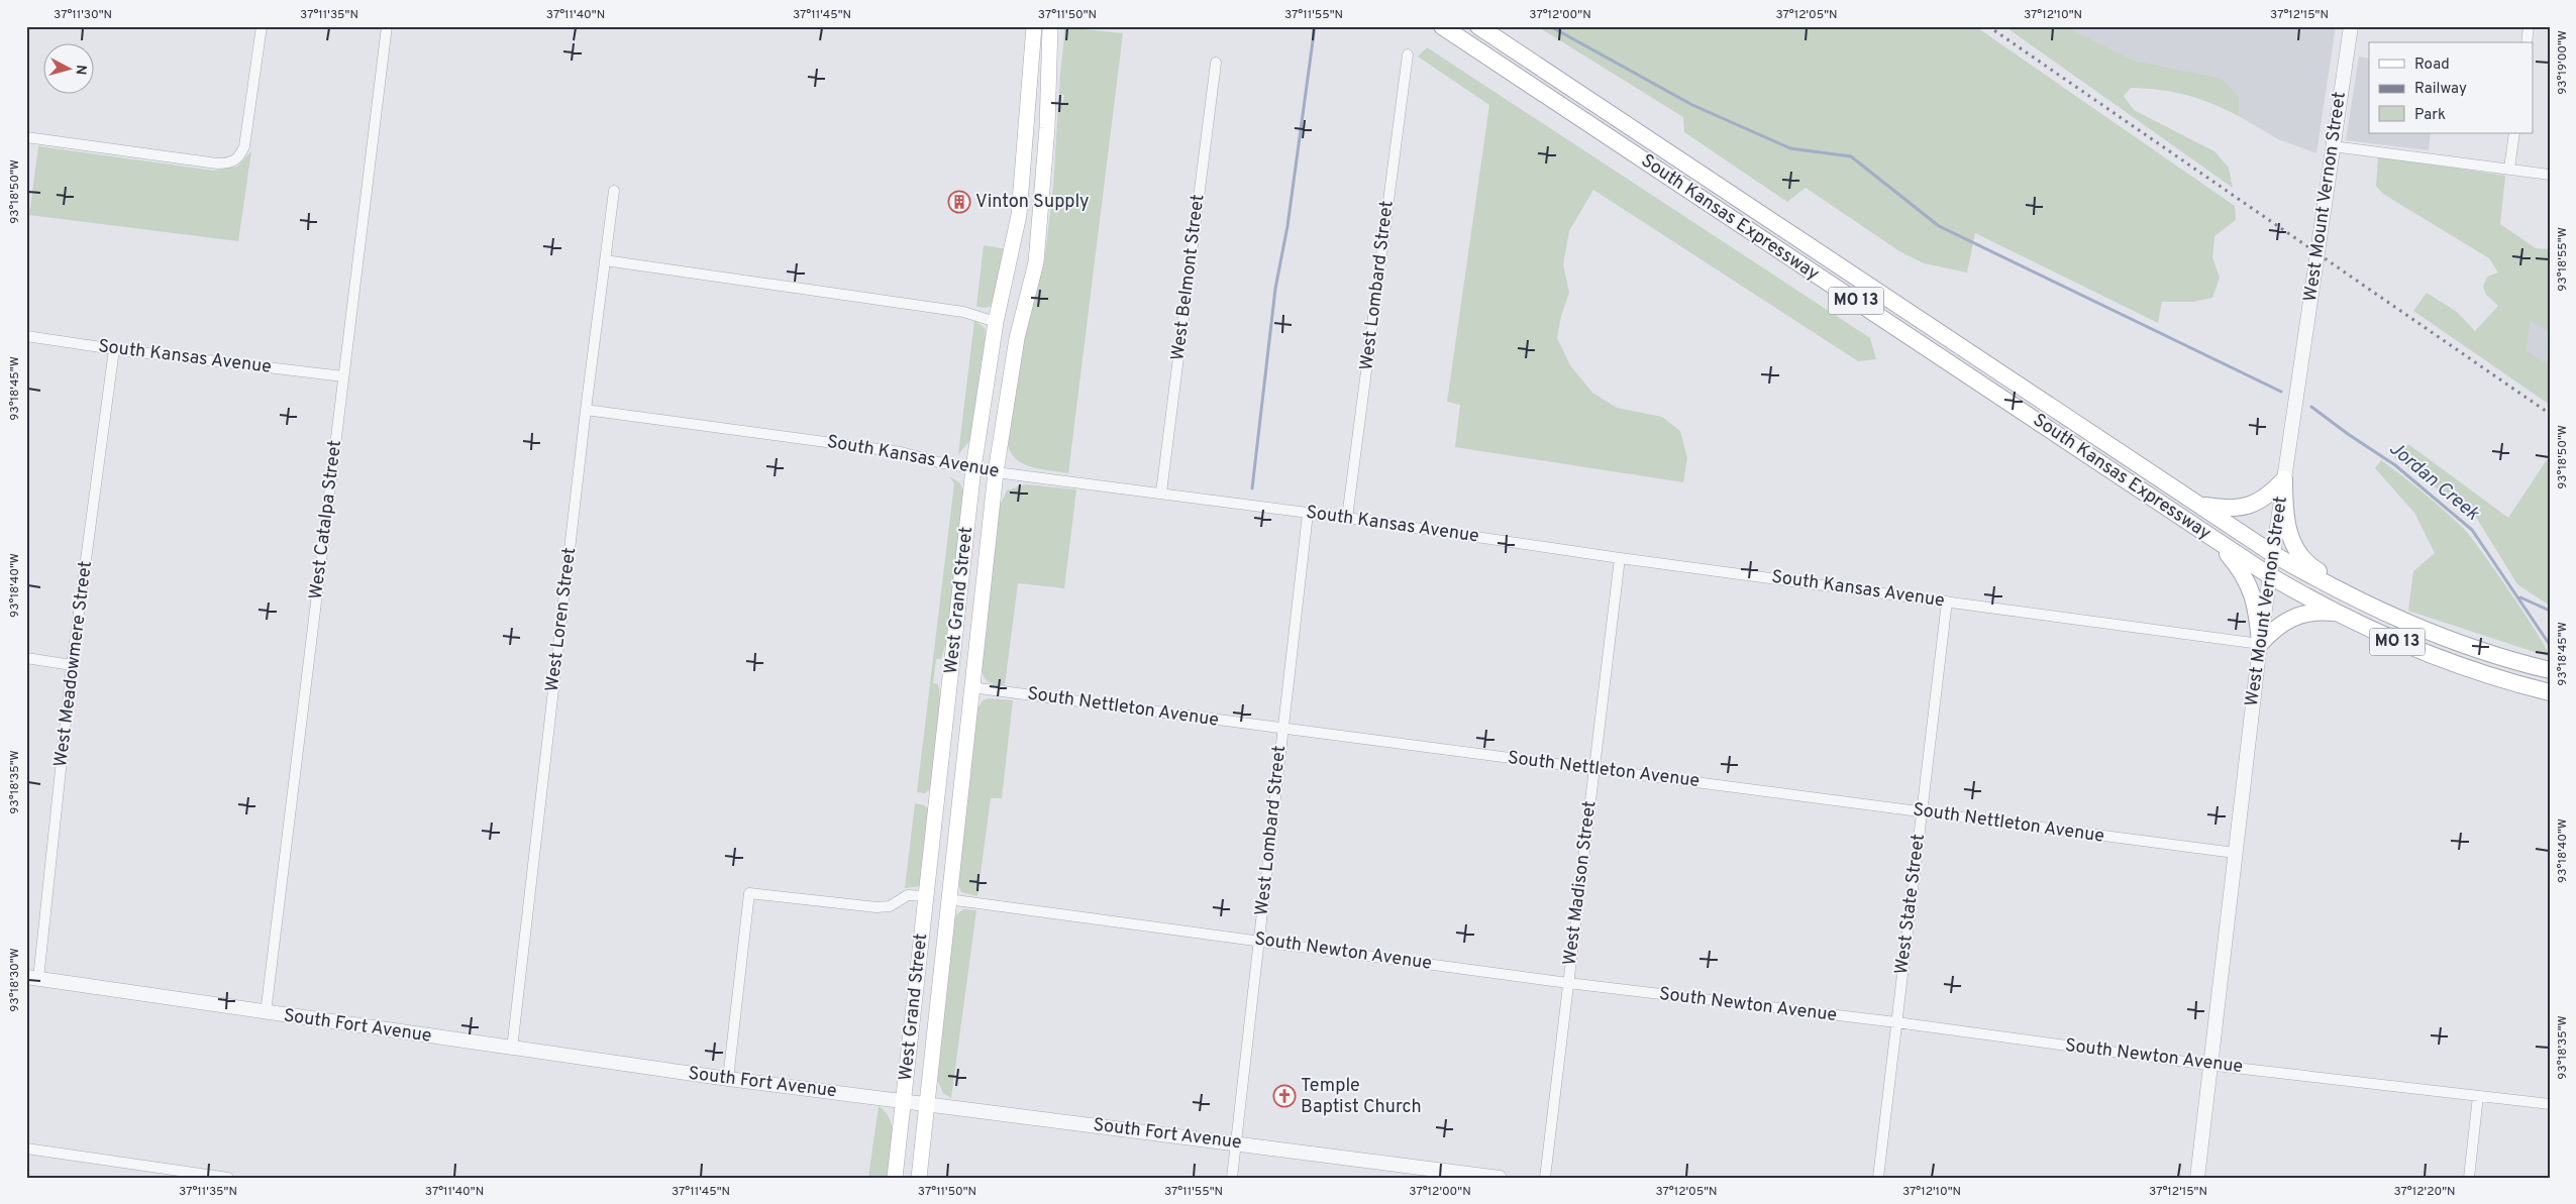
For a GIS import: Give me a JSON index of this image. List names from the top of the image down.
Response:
{
  "streets": {
    "main road": ["South Kansas Expressway", "MO 13", "West Grand Street"],
    "street": [
      "West Mount Vernon Street",
      "West Belmont Street",
      "West Lombard Street",
      "South Kansas Avenue",
      "West Catalpa Street",
      "West Loren Street",
      "West Meadowmere Street",
      "South Nettleton Avenue",
      "West Madison Street",
      "West State Street",
      "South Newton Avenue",
      "South Fort Avenue"
    ]
  },
  "crossings": [
    ["West Mount Vernon Street", "South Kansas Expressway"],
    ["West Mount Vernon Street", "South Kansas Avenue"],
    ["West Mount Vernon Street", "South Nettleton Avenue"],
    ["West Mount Vernon Street", "South Newton Avenue"],
    ["West Belmont Street", "South Kansas Avenue"],
    ["West Lombard Street", "South Kansas Avenue"],
    ["West Lombard Street", "South Nettleton Avenue"],
    ["West Lombard Street", "South Newton Avenue"],
    ["West Lombard Street", "South Fort Avenue"],
    ["South Kansas Avenue", "West Catalpa Street"],
    ["South Kansas Avenue", "West Grand Street"],
    ["South Kansas Avenue", "West Loren Street"],
    ["South Kansas Avenue", "West Meadowmere Street"],
    ["South Kansas Avenue", "West Madison Street"],
    ["South Kansas Avenue", "West State Street"],
    ["West Catalpa Street", "South Fort Avenue"],
    ["West Grand Street", "South Nettleton Avenue"],
    ["West Grand Street", "South Newton Avenue"],
    ["West Grand Street", "South Fort Avenue"],
    ["West Loren Street", "South Fort Avenue"],
    ["West Meadowmere Street", "South Fort Avenue"],
    ["South Nettleton Avenue", "West Madison Street"],
    ["South Nettleton Avenue", "West State Street"],
    ["West Madison Street", "South Newton Avenue"],
    ["West State Street", "South Newton Avenue"]
  ],
  "water": ["Jordan Creek"],
  "places": {
    "building": ["Vinton Supply"],
    "church": ["Temple Baptist Church"]
  },
  "legend": ["Road", "Railway", "Park"],
  "north": "right",
  "coordinates": [
    "37°11'30\"N",
    "37°11'35\"N",
    "37°11'40\"N",
    "37°11'45\"N",
    "37°11'50\"N",
    "37°11'55\"N",
    "37°12'00\"N",
    "37°12'05\"N",
    "37°12'10\"N",
    "37°12'15\"N",
    "93°19'00\"W",
    "93°18'50\"W",
    "93°18'55\"W",
    "93°18'45\"W",
    "93°18'40\"W",
    "93°18'35\"W",
    "93°18'30\"W",
    "37°12'20\"N"
  ]
}
